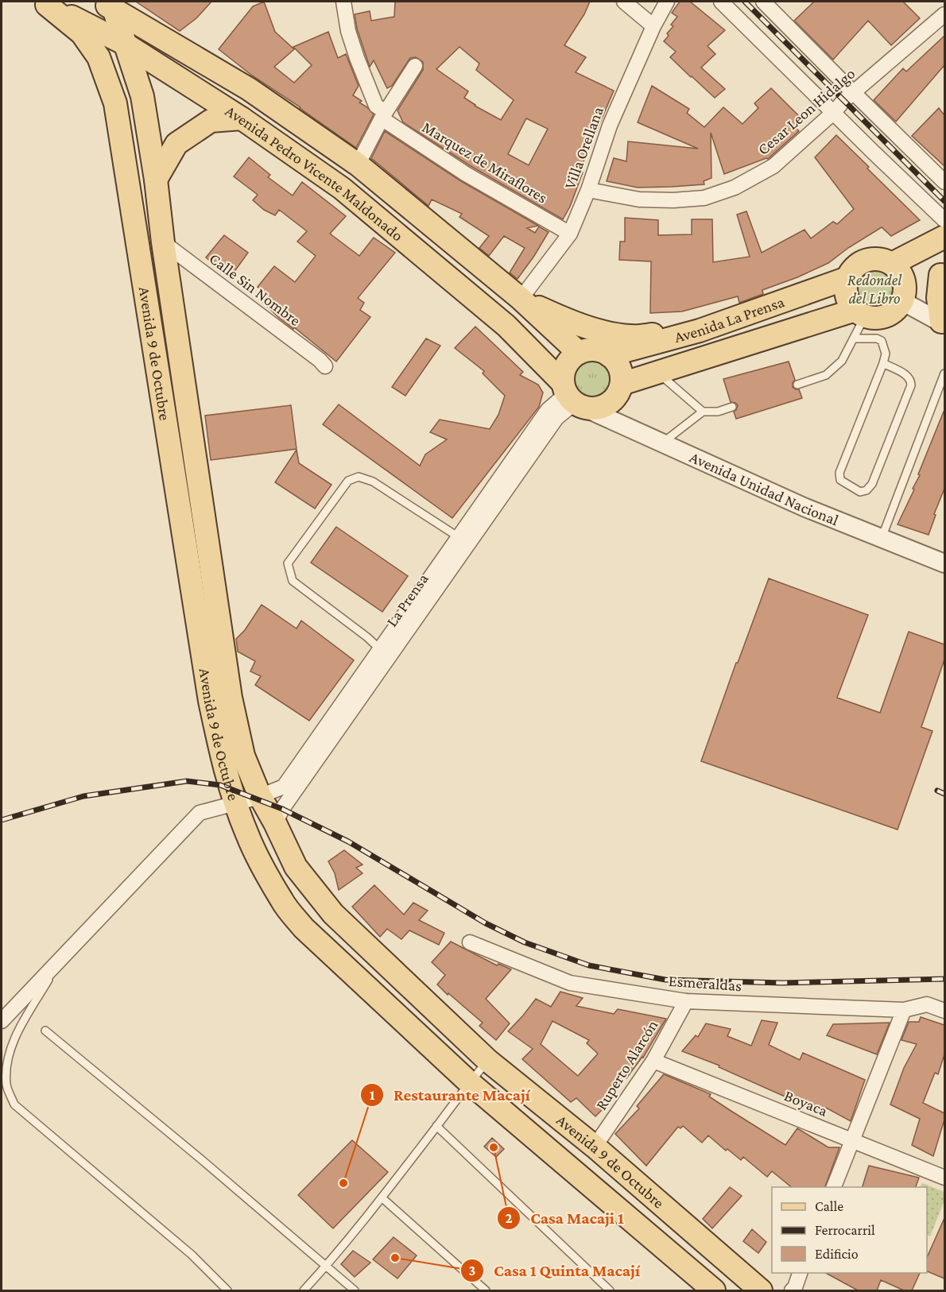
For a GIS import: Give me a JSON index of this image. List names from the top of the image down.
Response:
{
  "streets": {
    "main road": ["Avenida Pedro Vicente Maldonado", "Avenida La Prensa", "Avenida 9 de Octubre"],
    "street": [
      "Cesar Leon Hidalgo",
      "Villa Orellana",
      "Marquez de Miraflores",
      "Calle Sin Nombre",
      "Avenida Unidad Nacional",
      "La Prensa",
      "Esmeraldas",
      "Ruperto Alarcón",
      "Boyaca"
    ]
  },
  "crossings": [
    ["Cesar Leon Hidalgo", "Villa Orellana"],
    ["Villa Orellana", "Marquez de Miraflores"],
    ["Villa Orellana", "Avenida Pedro Vicente Maldonado"],
    ["Avenida Pedro Vicente Maldonado", "Avenida La Prensa"],
    ["Avenida Pedro Vicente Maldonado", "Avenida 9 de Octubre"],
    ["Avenida Pedro Vicente Maldonado", "Avenida Unidad Nacional"],
    ["Avenida Pedro Vicente Maldonado", "La Prensa"],
    ["Calle Sin Nombre", "Avenida 9 de Octubre"],
    ["Avenida La Prensa", "Avenida Unidad Nacional"],
    ["Avenida La Prensa", "La Prensa"],
    ["Avenida 9 de Octubre", "La Prensa"],
    ["Avenida 9 de Octubre", "Ruperto Alarcón"],
    ["Avenida Unidad Nacional", "La Prensa"],
    ["Esmeraldas", "Ruperto Alarcón"],
    ["Ruperto Alarcón", "Boyaca"]
  ],
  "parks": ["Redondel del Libro"],
  "places": ["Casa Macaji 1", "Restaurante Macají", "Casa 1 Quinta Macají"],
  "legend": ["Calle", "Ferrocarril", "Edificio"]
}
